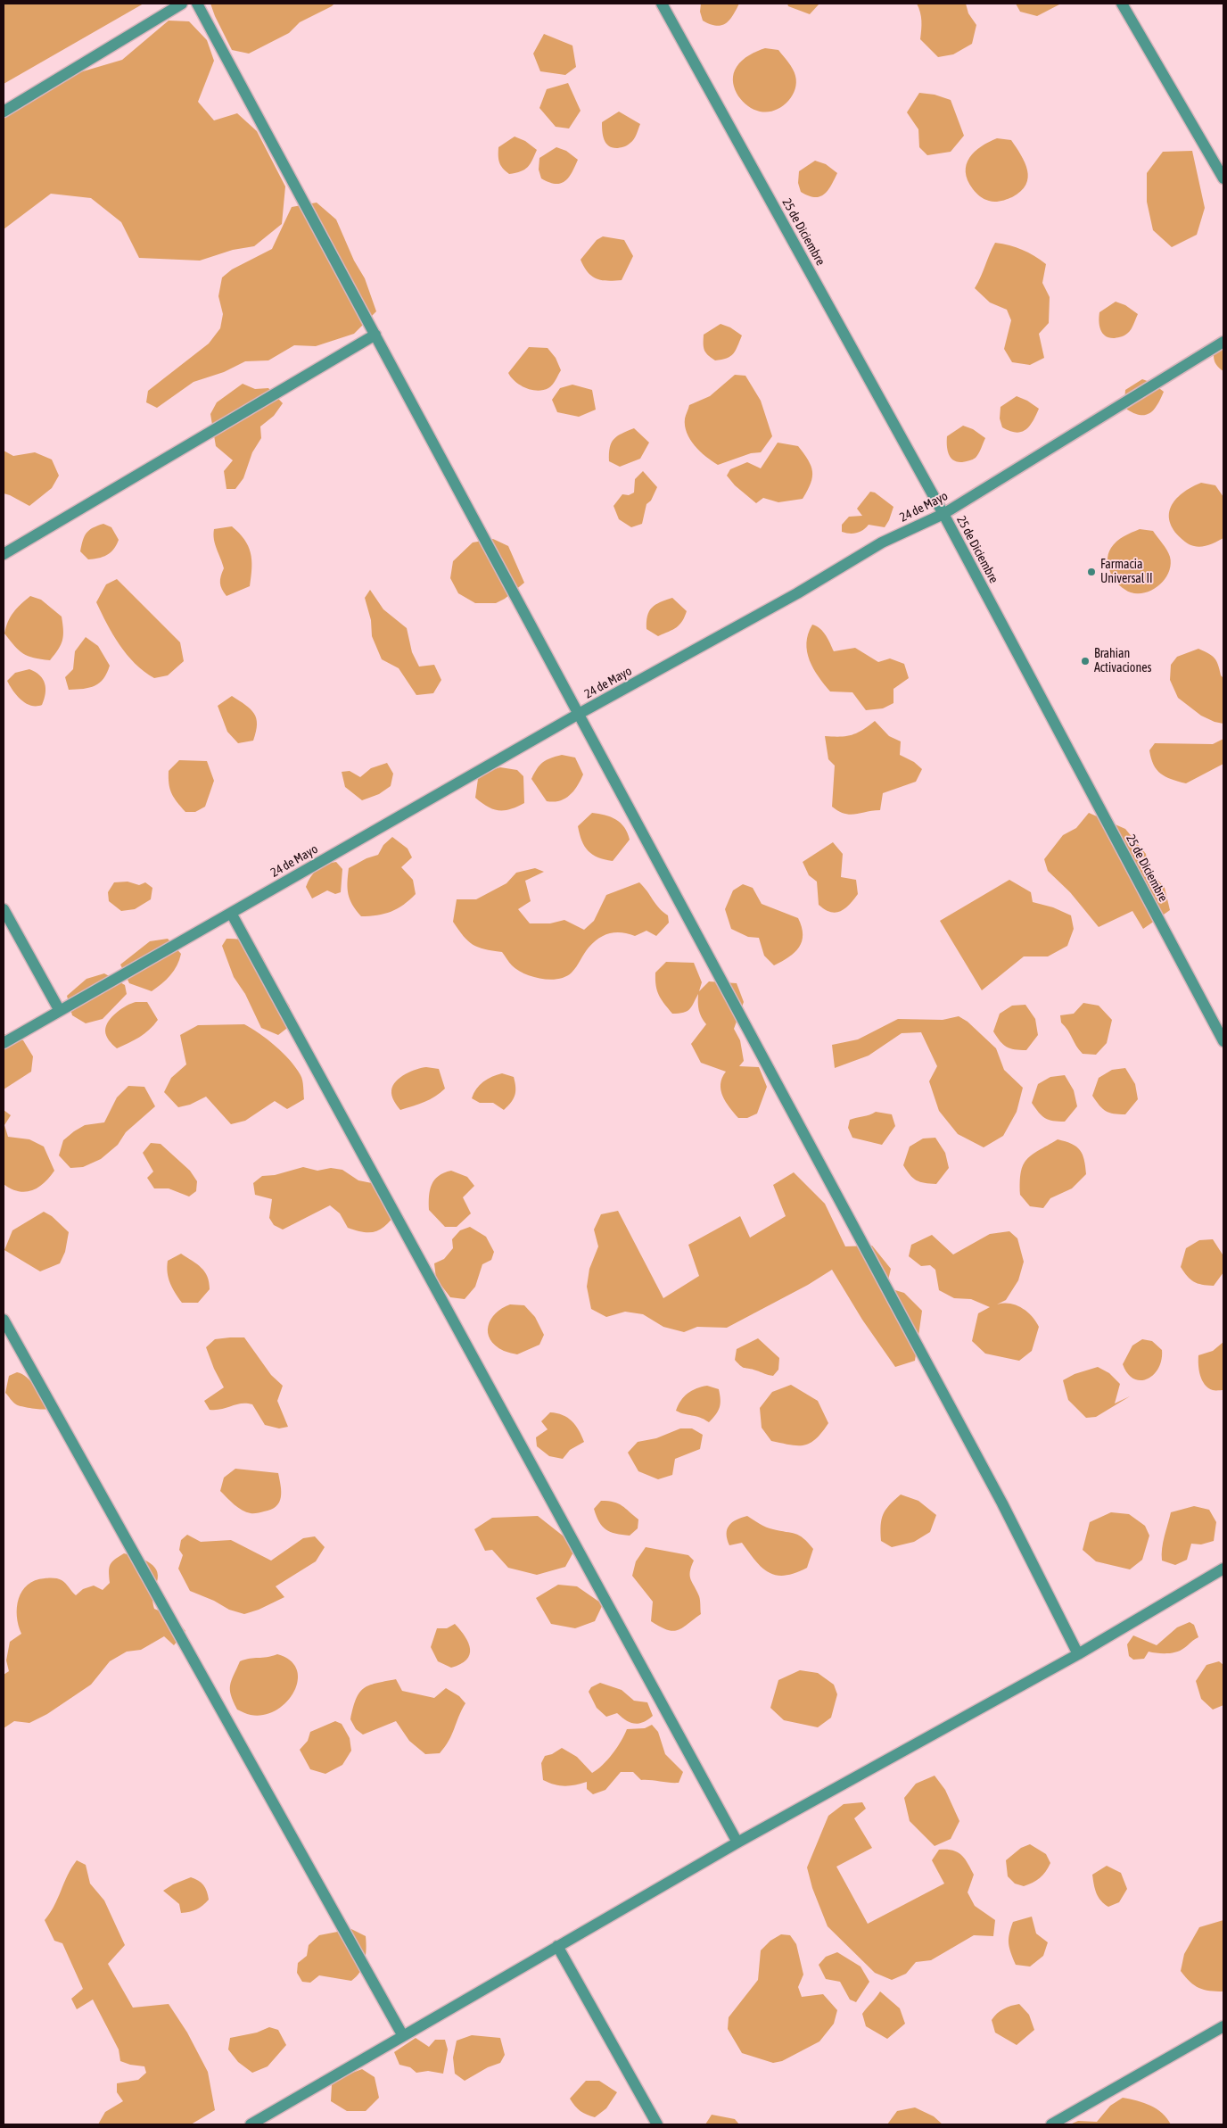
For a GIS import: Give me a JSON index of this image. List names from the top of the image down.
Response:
{
  "streets": {
    "street": ["25 de Diciembre", "24 de Mayo"]
  },
  "crossings": [
    ["25 de Diciembre", "24 de Mayo"]
  ],
  "places": ["Farmacia Universal II", "Brahian Activaciones"]
}
